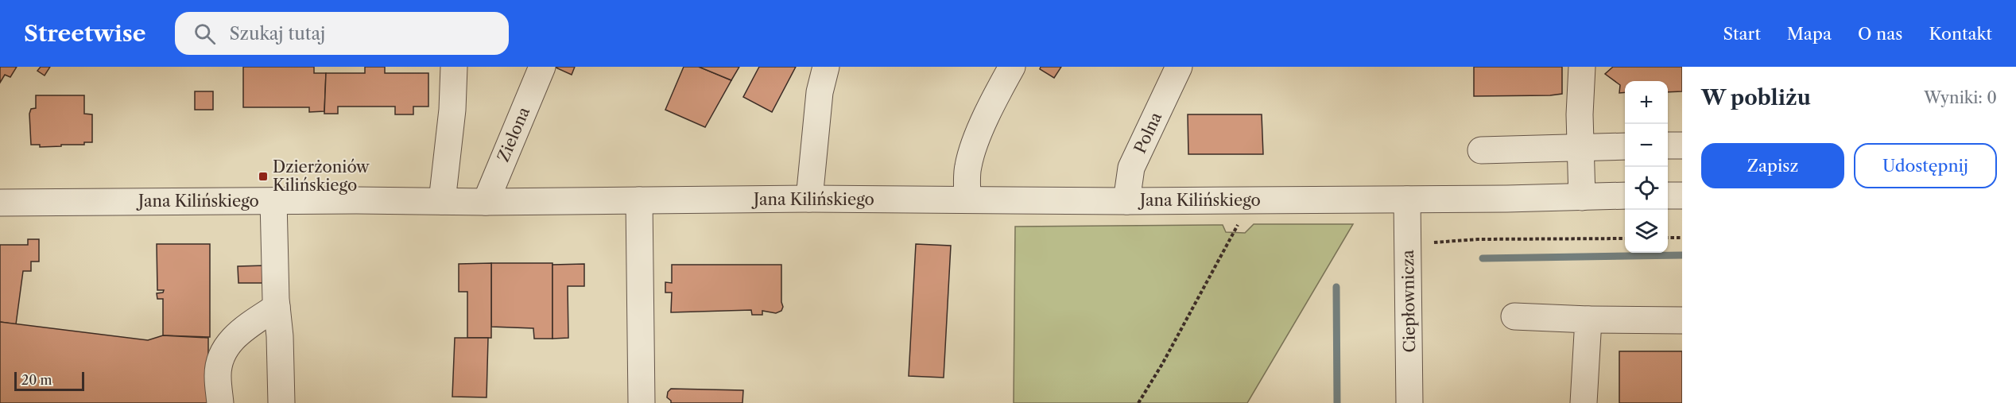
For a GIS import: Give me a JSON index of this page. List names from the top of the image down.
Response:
{
  "streets": {
    "street": [
      "Polna",
      "Zielona",
      "Jana Kilińskiego",
      "Ciepłownicza"
    ]
  },
  "crossings": [
    ["Polna", "Jana Kilińskiego"],
    ["Zielona", "Jana Kilińskiego"],
    ["Jana Kilińskiego", "Ciepłownicza"]
  ],
  "places": {
    "transit": ["Dzierżoniów Kilińskiego"]
  },
  "scale_bar": "20 m",
  "page": {
    "header": "Streetwise",
    "search": "Szukaj tutaj",
    "nav": [
      "Start",
      "Mapa",
      "O nas",
      "Kontakt"
    ],
    "heading": ["W pobliżu", "Wyniki: 0"],
    "map_buttons": ["+", "−"],
    "buttons": ["Zapisz", "Udostępnij"],
    "scale": "20 m"
  }
}
